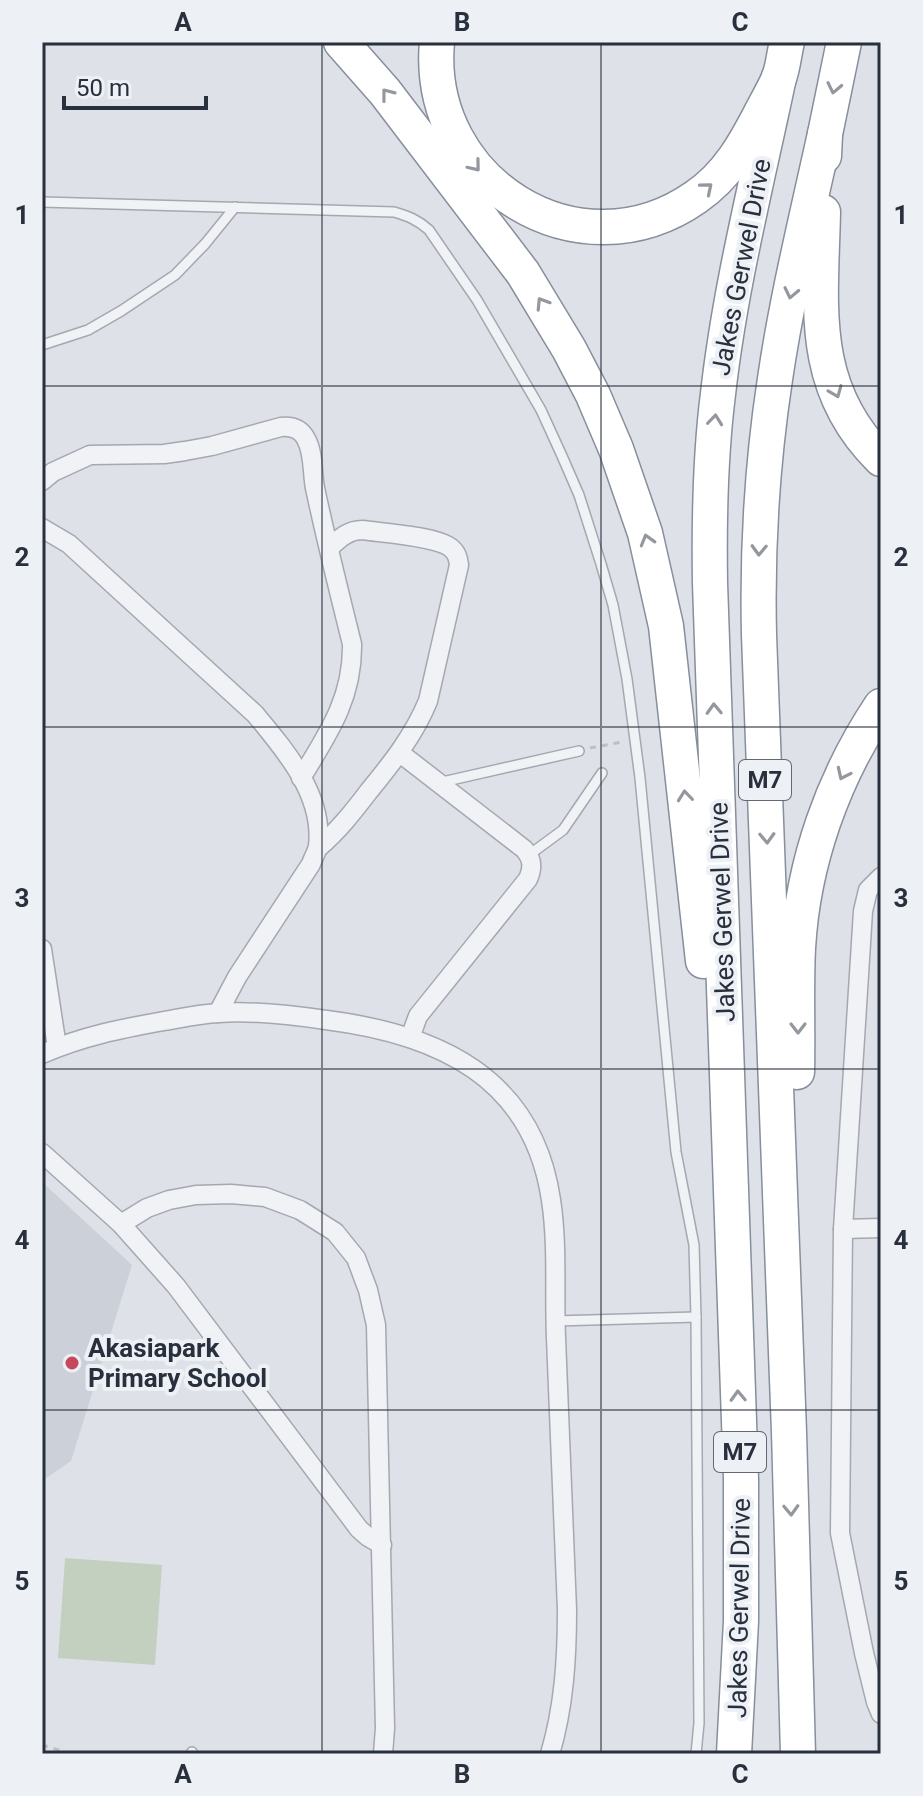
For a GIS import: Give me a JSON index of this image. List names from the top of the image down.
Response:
{
  "streets": {
    "highway": ["Jakes Gerwel Drive", "M7"]
  },
  "places": ["Akasiapark Primary School"],
  "scale_bar": "50 m",
  "grid": {
    "columns": ["A", "B", "C"],
    "rows": [
      "1",
      "2",
      "3",
      "4",
      "5"
    ]
  }
}
